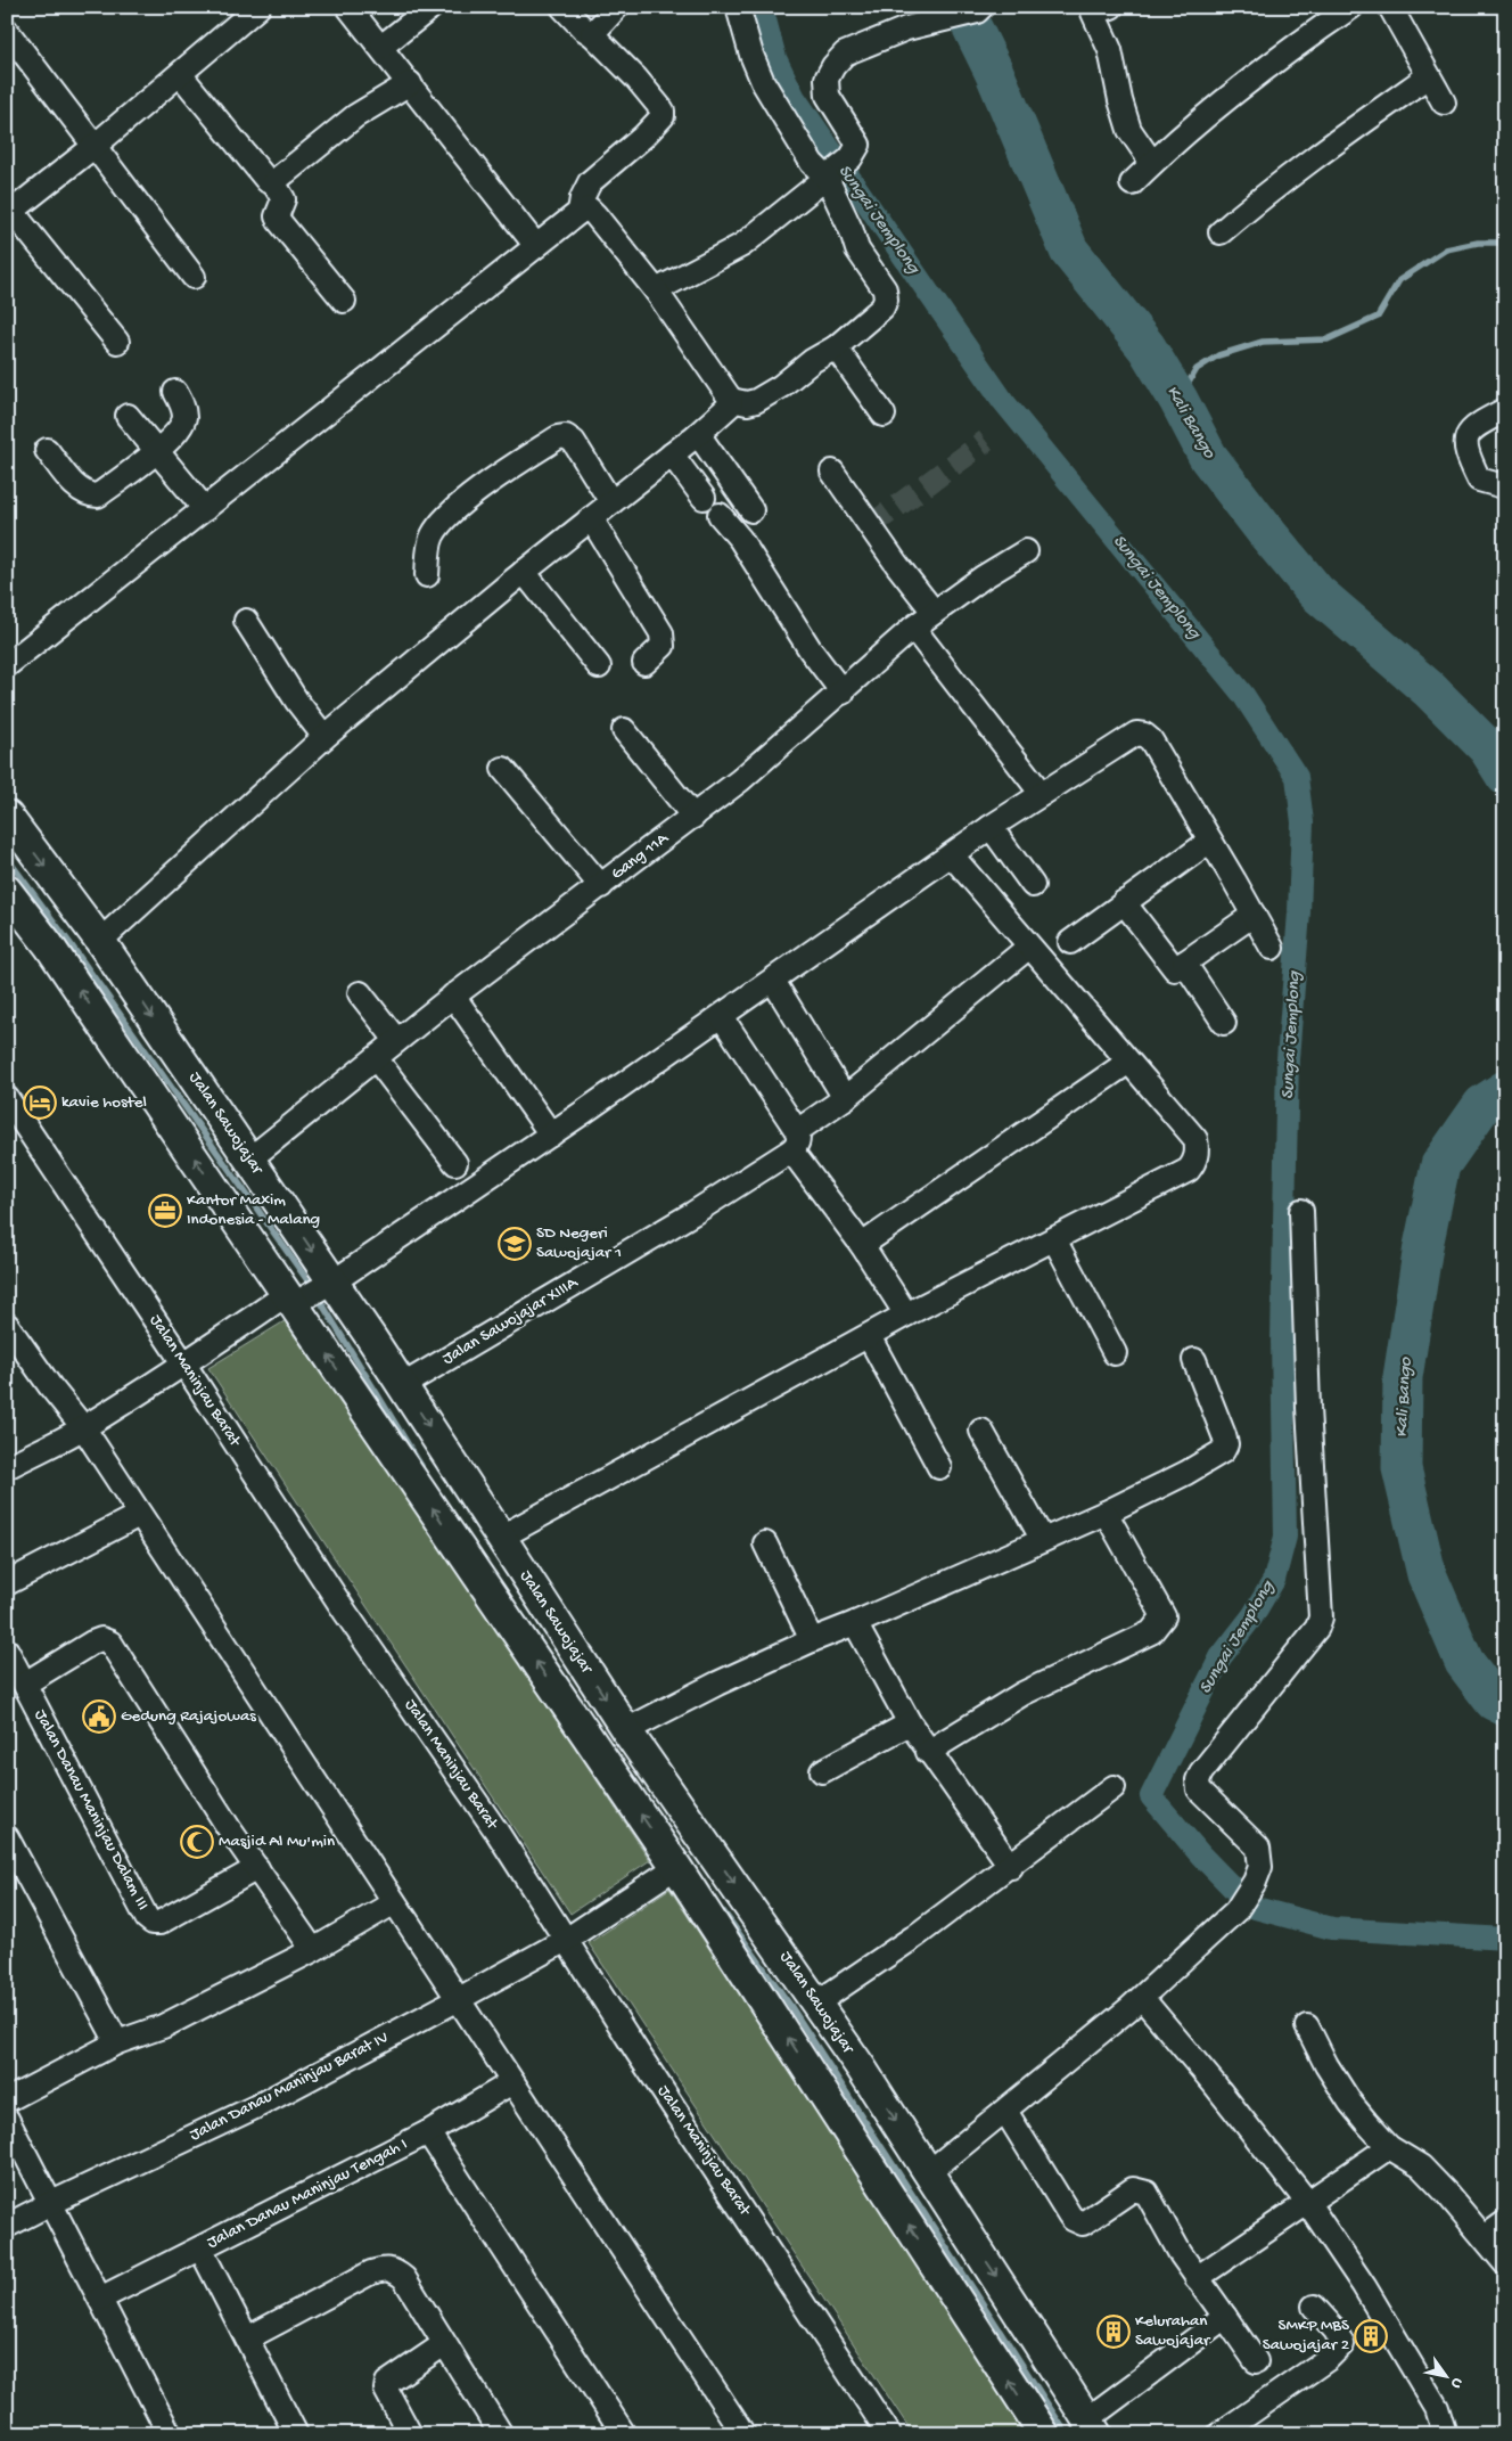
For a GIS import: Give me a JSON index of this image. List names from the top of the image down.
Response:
{
  "streets": {
    "main road": ["Jalan Sawojajar"],
    "street": [
      "Gang 11A",
      "Jalan Sawojajar XIIIA",
      "Jalan Maninjau Barat",
      "Jalan Danau Maninjau Dalam III",
      "Jalan Danau Maninjau Barat IV",
      "Jalan Danau Maninjau Tengah I"
    ]
  },
  "crossings": [
    ["Gang 11A", "Jalan Sawojajar"],
    ["Jalan Sawojajar", "Jalan Sawojajar XIIIA"],
    ["Jalan Sawojajar", "Jalan Danau Maninjau Barat IV"],
    ["Jalan Maninjau Barat", "Jalan Danau Maninjau Barat IV"]
  ],
  "water": ["Sungai Jemplong", "Kali Bango"],
  "places": {
    "hotel": ["kavie hostel"],
    "office": ["Kantor Maxim Indonesia - Malang"],
    "school or university": ["SD Negeri Sawojajar 1"],
    "public building": ["Gedung Rajajowas"],
    "mosque": ["Masjid Al Mu'min"],
    "building": ["Kelurahan Sawojajar", "SMKP MBS Sawojajar 2"]
  },
  "north": "bottom right"
}
